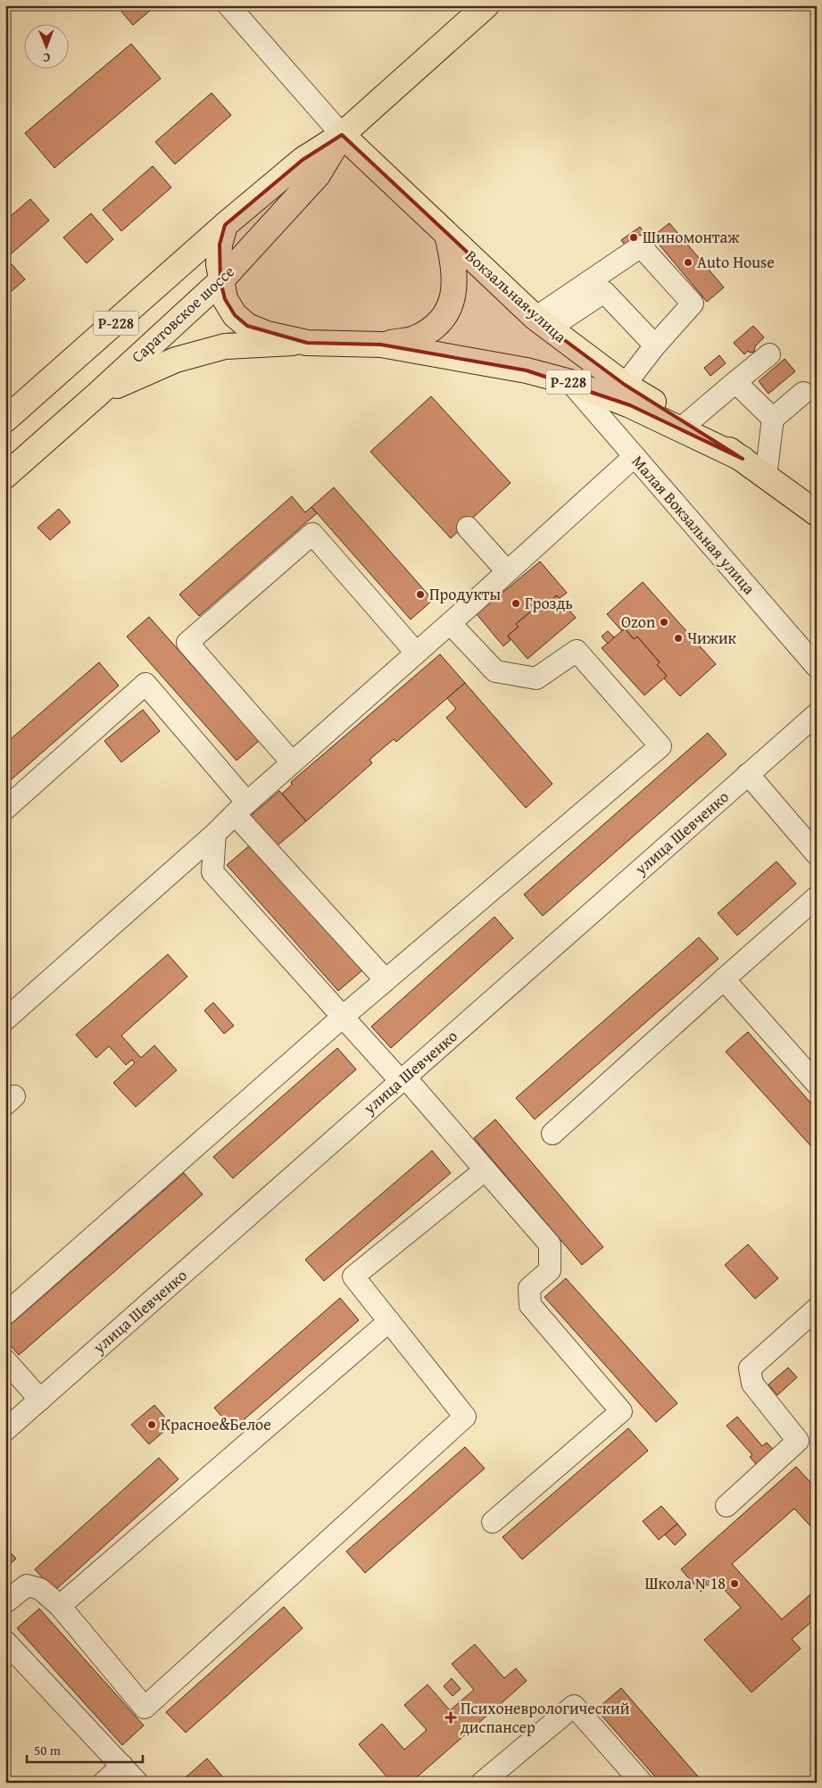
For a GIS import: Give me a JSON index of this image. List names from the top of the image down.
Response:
{
  "streets": {
    "main road": ["Вокзальная улица", "Саратовское шоссе", "Р-228"],
    "street": ["Малая Вокзальная улица", "улица Шевченко"]
  },
  "crossings": [
    ["Вокзальная улица", "Саратовское шоссе"],
    ["Вокзальная улица", "Р-228"],
    ["Саратовское шоссе", "Р-228"],
    ["Р-228", "Малая Вокзальная улица"]
  ],
  "places": {
    "other": [
      "Шиномонтаж",
      "Auto House",
      "Продукты",
      "Гроздь",
      "Ozon",
      "Чижик",
      "Красное&Белое",
      "Школа №18"
    ],
    "health": ["Психоневрологический диспансер"]
  },
  "scale_bar": "50 m",
  "north": "bottom"
}
